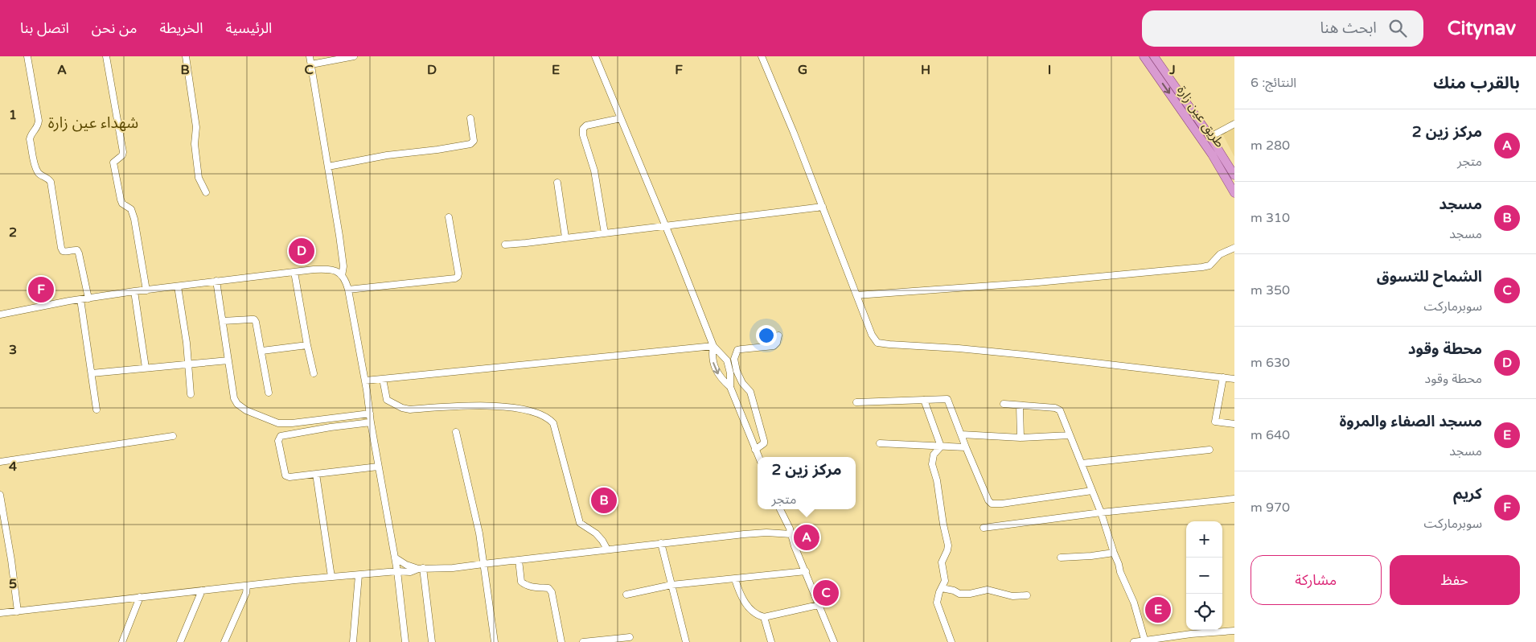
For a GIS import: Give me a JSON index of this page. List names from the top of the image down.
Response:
{
  "streets": {
    "main road": ["طريق عين زارة"]
  },
  "districts": ["شهداء عين زارة"],
  "page": {
    "header": "Citynav",
    "search": "ابحث هنا",
    "nav": [
      "الرئيسية",
      "الخريطة",
      "من نحن",
      "اتصل بنا"
    ],
    "heading": ["بالقرب منك", "النتائج: 6"],
    "list": [
      {
        "mark": "A",
        "name": "مركز زين 2",
        "note": "متجر",
        "value": "280 m"
      },
      {
        "mark": "B",
        "name": "مسجد",
        "note": "مسجد",
        "value": "310 m"
      },
      {
        "mark": "C",
        "name": "الشماح للتسوق",
        "note": "سوبرماركت",
        "value": "350 m"
      },
      {
        "mark": "D",
        "name": "محطة وقود",
        "note": "محطة وقود",
        "value": "630 m"
      },
      {
        "mark": "E",
        "name": "مسجد الصفاء والمروة",
        "note": "مسجد",
        "value": "640 m"
      },
      {
        "mark": "F",
        "name": "كريم",
        "note": "سوبرماركت",
        "value": "970 m"
      }
    ],
    "pins": [
      "D",
      "F",
      "B",
      "A",
      "C",
      "E"
    ],
    "popup": ["مركز زين 2", "متجر"],
    "map_buttons": ["+", "−"],
    "buttons": ["حفظ", "مشاركة"]
  },
  "grid": {
    "columns": [
      "A",
      "B",
      "C",
      "D",
      "E",
      "F",
      "G",
      "H",
      "I",
      "J"
    ],
    "rows": [
      "1",
      "2",
      "3",
      "4",
      "5"
    ]
  }
}
